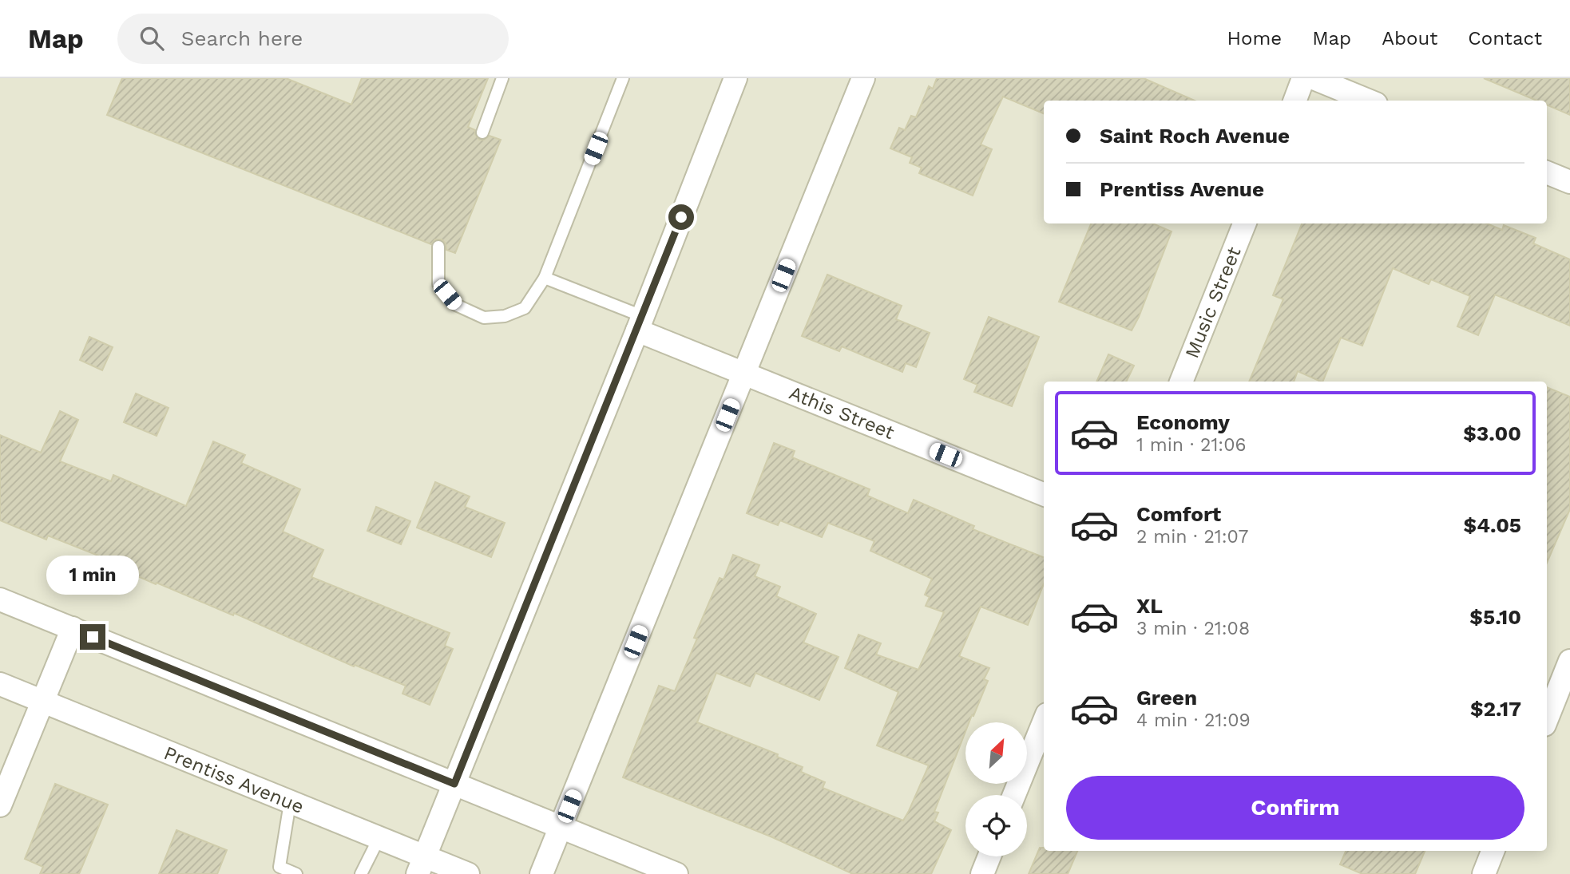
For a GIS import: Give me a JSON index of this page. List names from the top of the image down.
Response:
{
  "streets": {
    "street": ["Music Street", "Athis Street", "Prentiss Avenue"]
  },
  "north": "top right",
  "page": {
    "header": "Map",
    "search": "Search here",
    "nav": [
      "Home",
      "Map",
      "About",
      "Contact"
    ],
    "banner": ["Saint Roch Avenue", "Prentiss Avenue"],
    "list": [
      {
        "name": "Economy",
        "note": "1 min · 21:06",
        "value": "$3.00"
      },
      {
        "name": "Comfort",
        "note": "2 min · 21:07",
        "value": "$4.05"
      },
      {
        "name": "XL",
        "note": "3 min · 21:08",
        "value": "$5.10"
      },
      {
        "name": "Green",
        "note": "4 min · 21:09",
        "value": "$2.17"
      }
    ],
    "bubble": "1 min",
    "buttons": "Confirm"
  }
}
